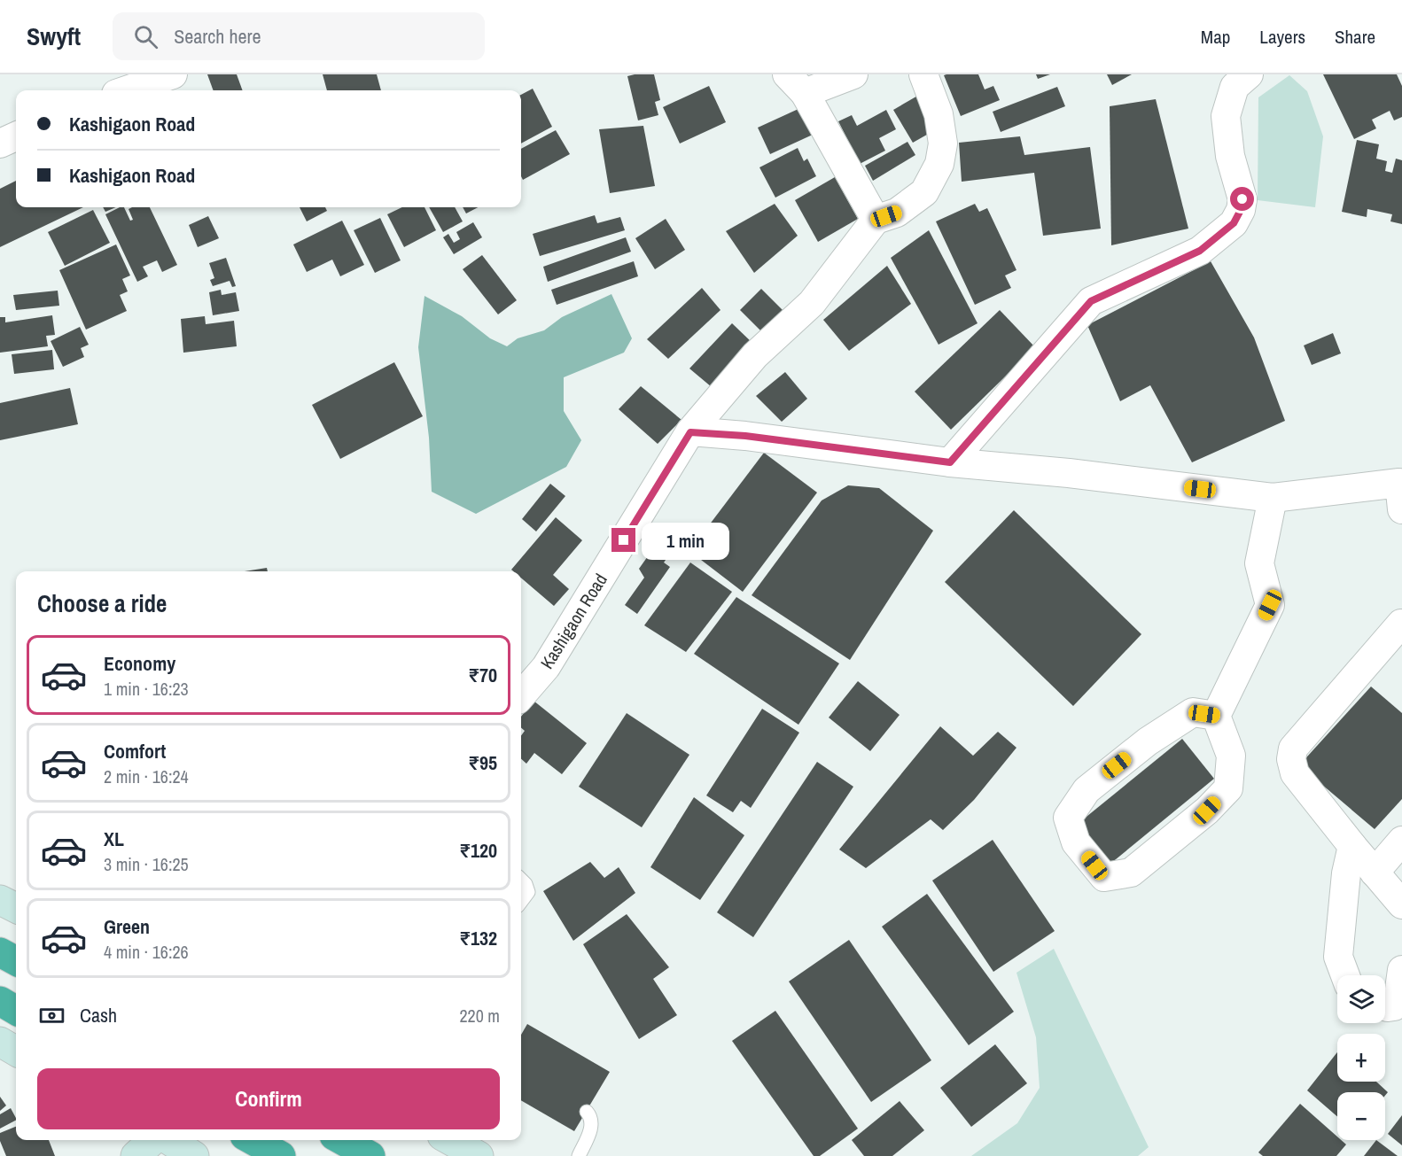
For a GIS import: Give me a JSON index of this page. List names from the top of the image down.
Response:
{
  "streets": {
    "street": ["Kashigaon Road"]
  },
  "page": {
    "header": "Swyft",
    "search": "Search here",
    "nav": ["Map", "Layers", "Share"],
    "banner": ["Kashigaon Road", "Kashigaon Road"],
    "bubble": "1 min",
    "heading": "Choose a ride",
    "list": [
      {
        "name": "Economy",
        "note": "1 min · 16:23",
        "value": "₹70"
      },
      {
        "name": "Comfort",
        "note": "2 min · 16:24",
        "value": "₹95"
      },
      {
        "name": "XL",
        "note": "3 min · 16:25",
        "value": "₹120"
      },
      {
        "name": "Green",
        "note": "4 min · 16:26",
        "value": "₹132"
      }
    ],
    "map_buttons": ["+", "−"],
    "pay": ["Cash", "220 m"],
    "buttons": "Confirm"
  }
}
